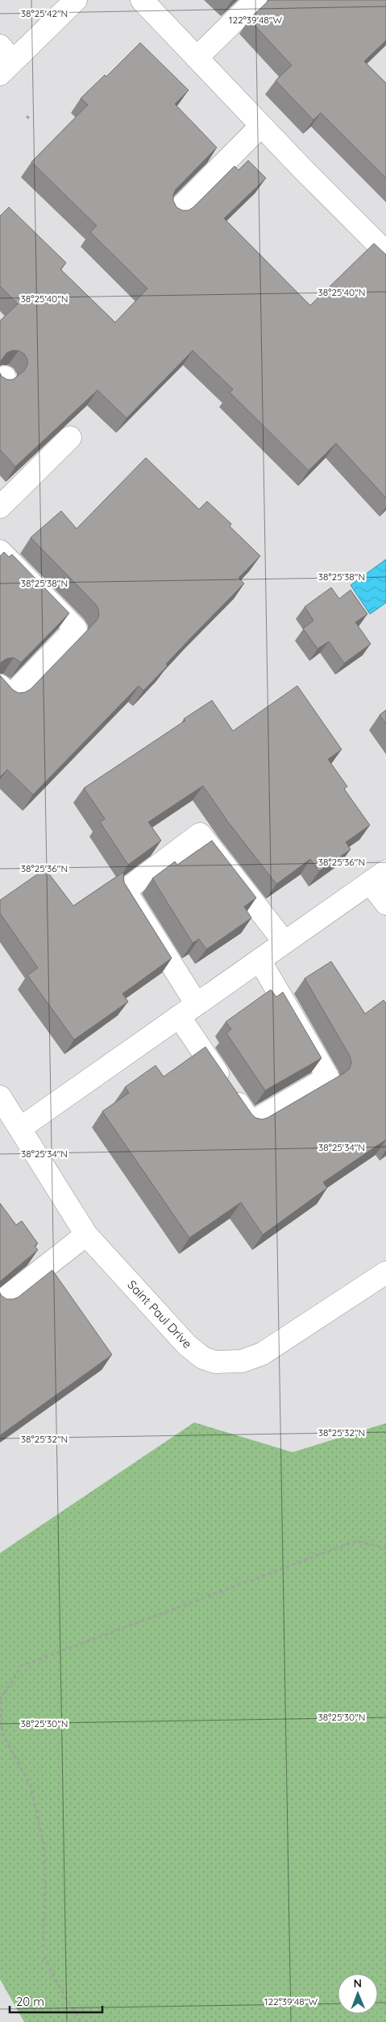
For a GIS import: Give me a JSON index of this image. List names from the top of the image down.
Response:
{
  "streets": {
    "street": ["Saint Paul Drive"]
  },
  "scale_bar": "20 m",
  "north": "top",
  "coordinates": [
    "38°25'42\"N",
    "122°39'48\"W",
    "38°25'40\"N",
    "38°25'38\"N",
    "38°25'36\"N",
    "38°25'34\"N",
    "38°25'32\"N",
    "38°25'30\"N"
  ]
}
